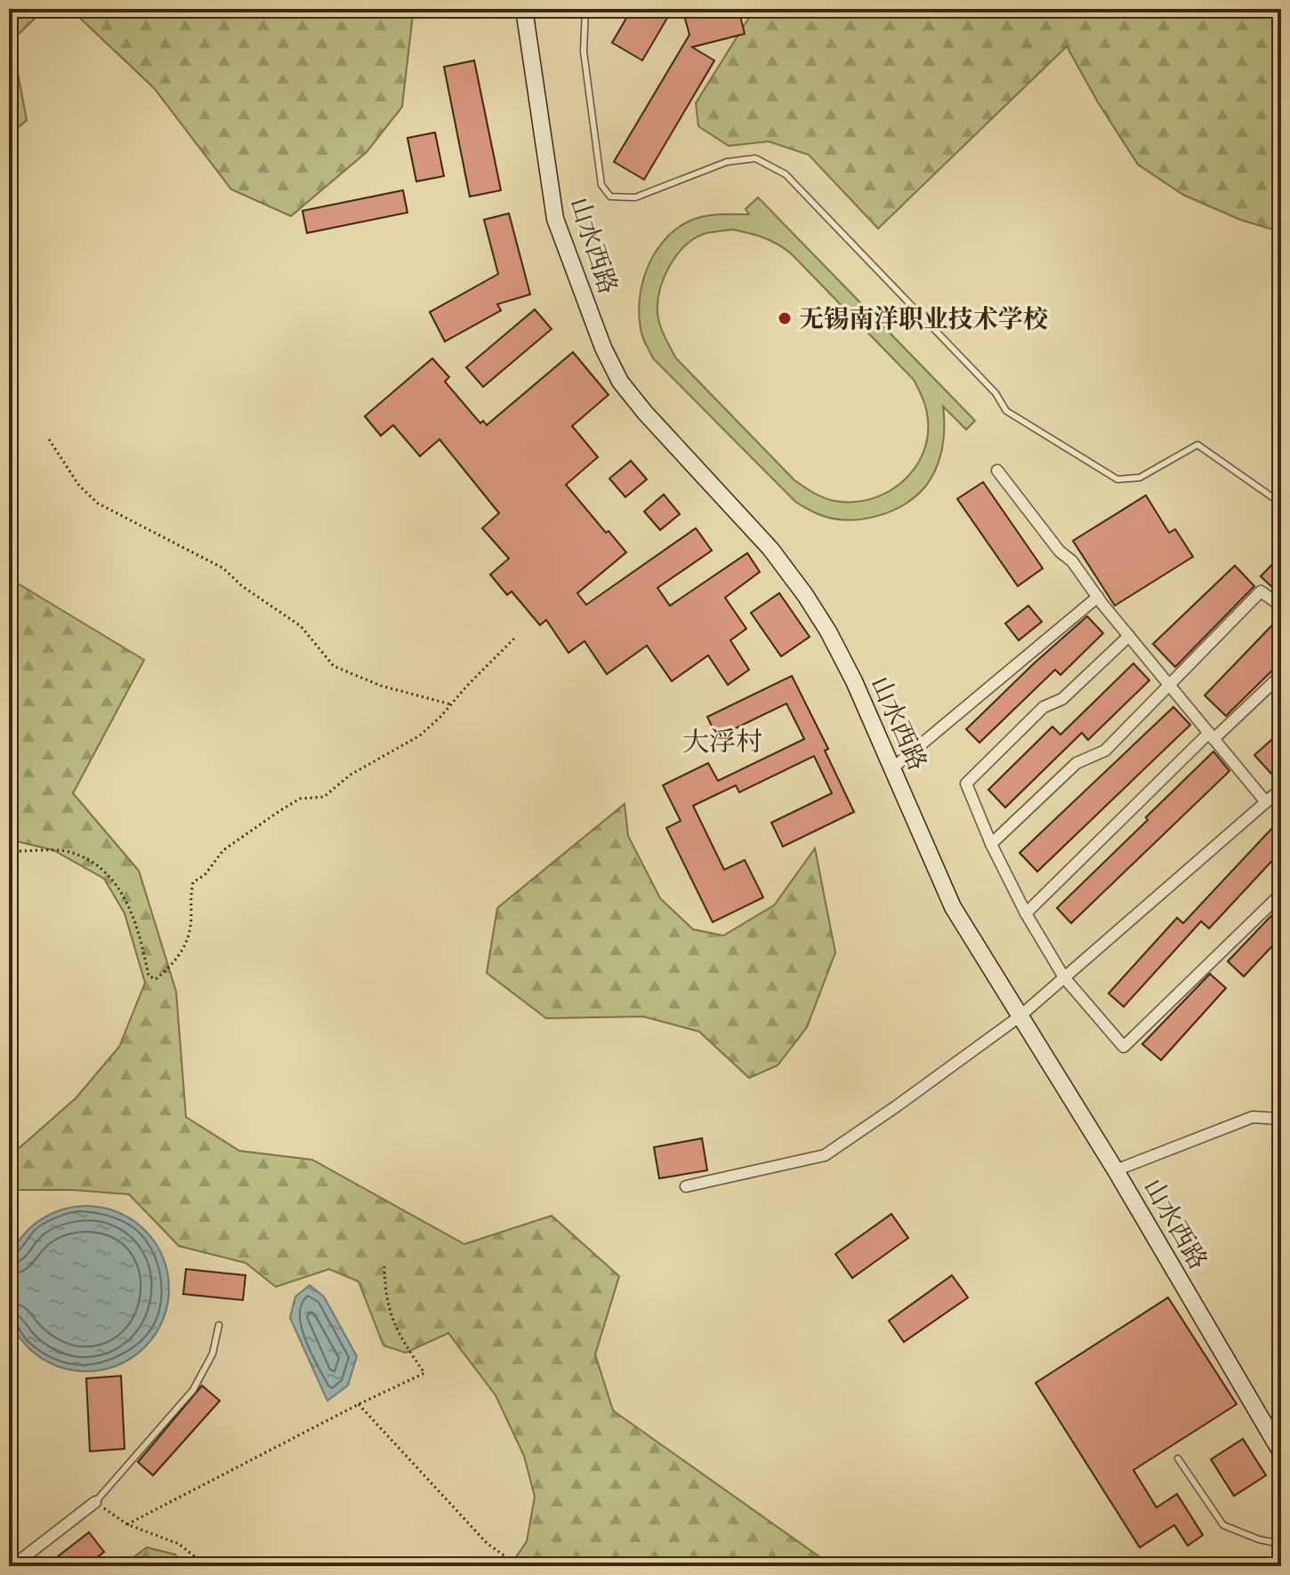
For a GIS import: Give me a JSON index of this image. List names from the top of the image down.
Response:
{
  "streets": {
    "street": ["山水西路"]
  },
  "districts": ["大浮村"],
  "places": ["无锡南洋职业技术学校"]
}
